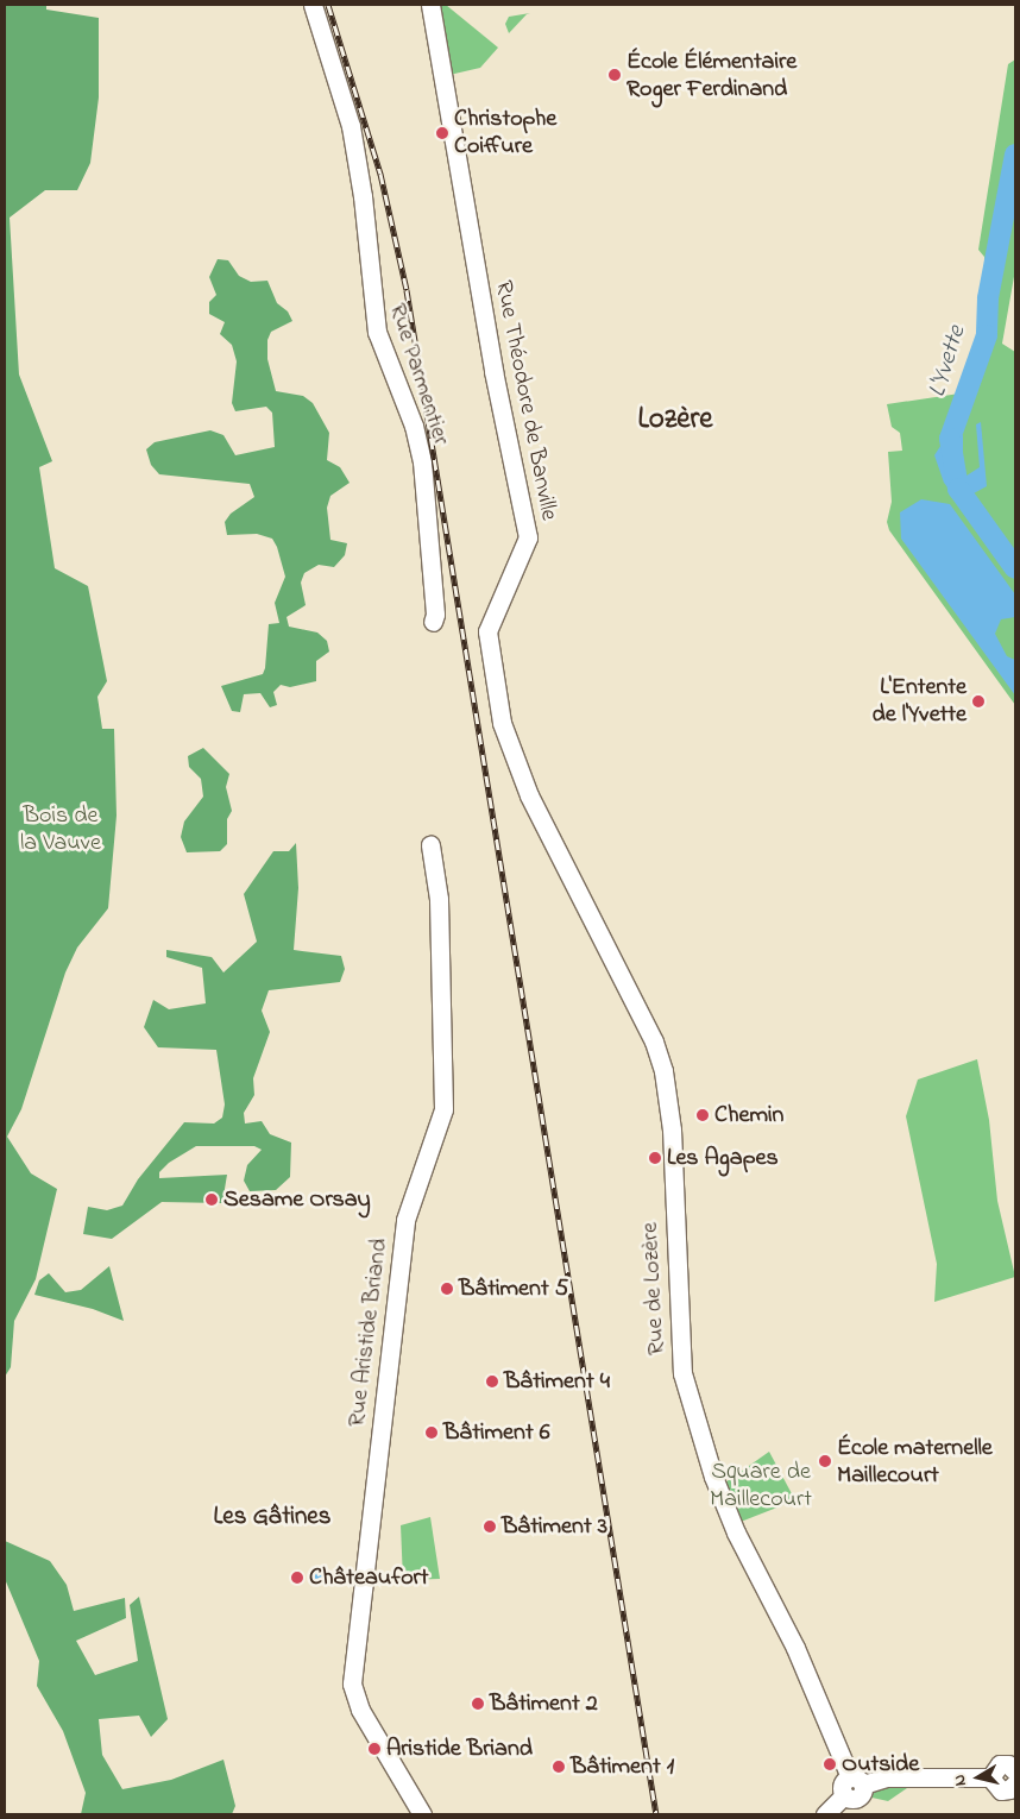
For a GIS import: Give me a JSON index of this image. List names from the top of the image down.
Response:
{
  "streets": {
    "street": [
      "Rue Parmentier",
      "Rue Théodore de Banville",
      "Rue de Lozère",
      "Rue Aristide Briand"
    ]
  },
  "crossings": [
    ["Rue Théodore de Banville", "Rue de Lozère"]
  ],
  "districts": ["Lozère", "Les Gâtines"],
  "water": ["L'Yvette"],
  "parks": ["Bois de la Vauve", "Square de Maillecourt"],
  "places": [
    "École Élémentaire Roger Ferdinand",
    "Christophe Coiffure",
    "L'Entente de l'Yvette",
    "Chemin",
    "Les Agapes",
    "Sesame Orsay",
    "Bâtiment 5",
    "Bâtiment 4",
    "Bâtiment 6",
    "École maternelle Maillecourt",
    "Bâtiment 3",
    "Châteaufort",
    "Bâtiment 2",
    "Aristide Briand",
    "Outside",
    "Bâtiment 1"
  ],
  "north": "left"
}
